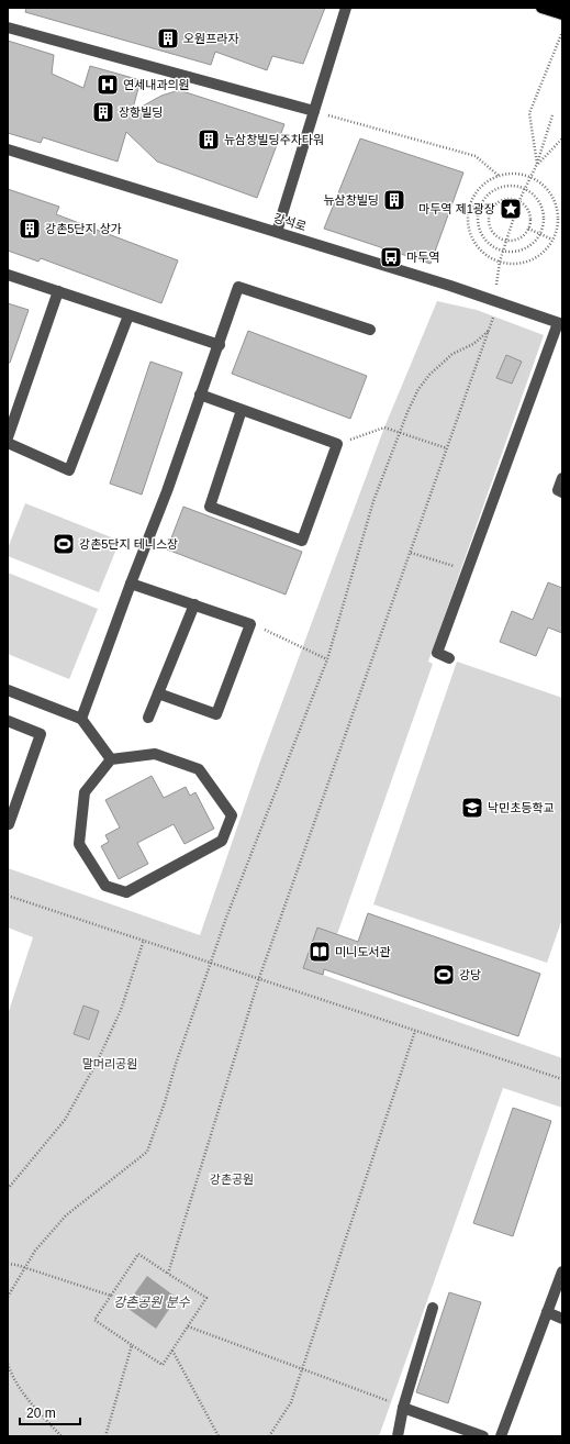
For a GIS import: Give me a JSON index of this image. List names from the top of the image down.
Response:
{
  "streets": {
    "street": ["강석로"]
  },
  "water": ["강촌공원 분수"],
  "parks": ["말머리공원", "강촌공원"],
  "places": {
    "building": [
      "오원프라자",
      "장항빌딩",
      "뉴삼창빌딩주차타워",
      "뉴삼창빌딩",
      "강촌5단지 상가"
    ],
    "hospital": ["연세내과의원"],
    "place": ["마두역 제1광장"],
    "bus stop": ["마두역"],
    "sports": ["강촌5단지 테니스장", "강당"],
    "school or university": ["낙민초등학교"],
    "library": ["미니도서관"]
  },
  "scale_bar": "20 m"
}
